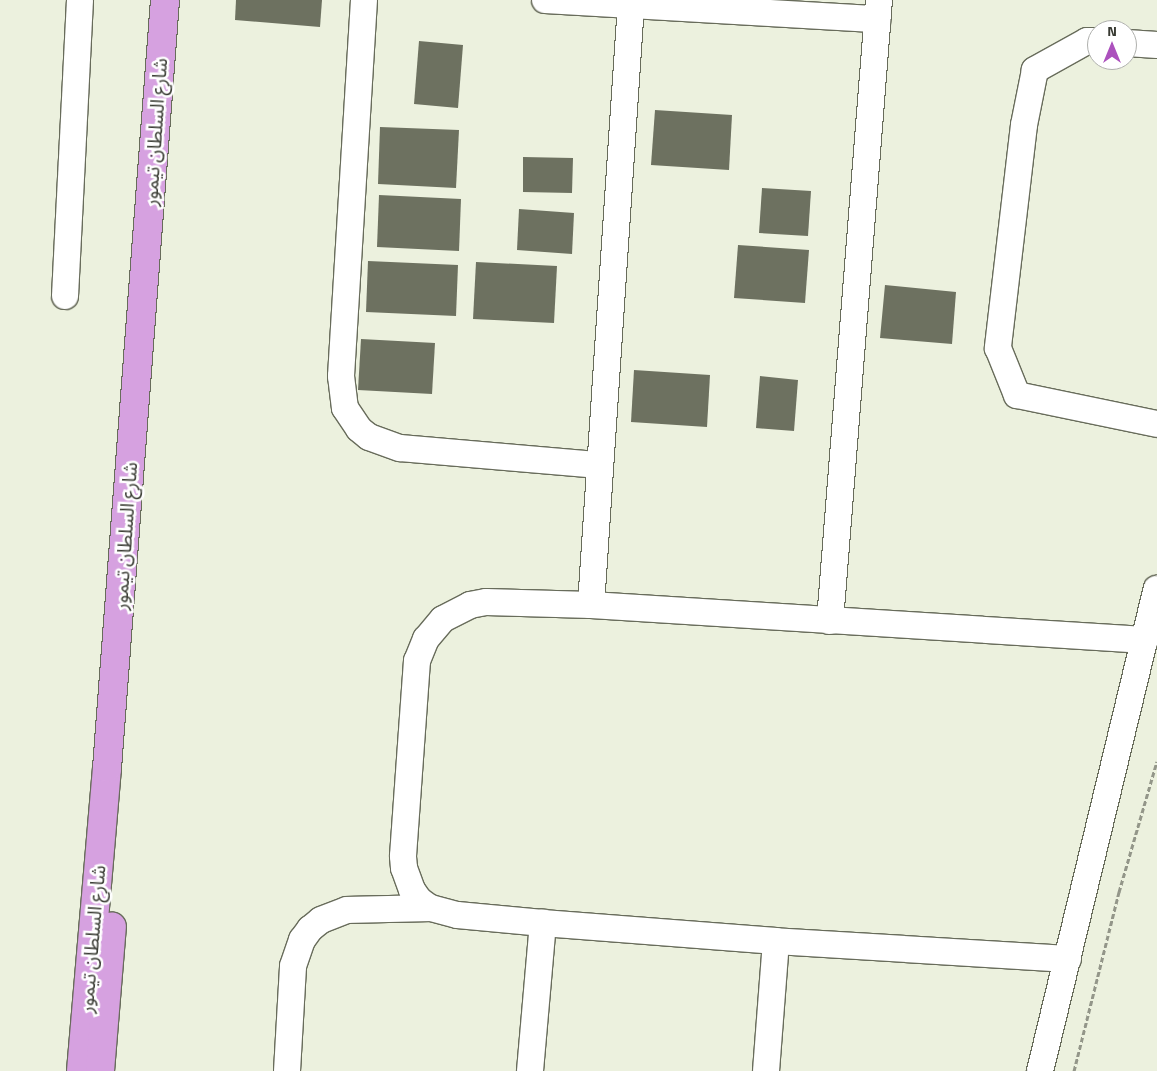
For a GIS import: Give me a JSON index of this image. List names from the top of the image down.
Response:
{
  "streets": {
    "main road": ["شارع السلطان تيمور"]
  },
  "north": "top"
}
